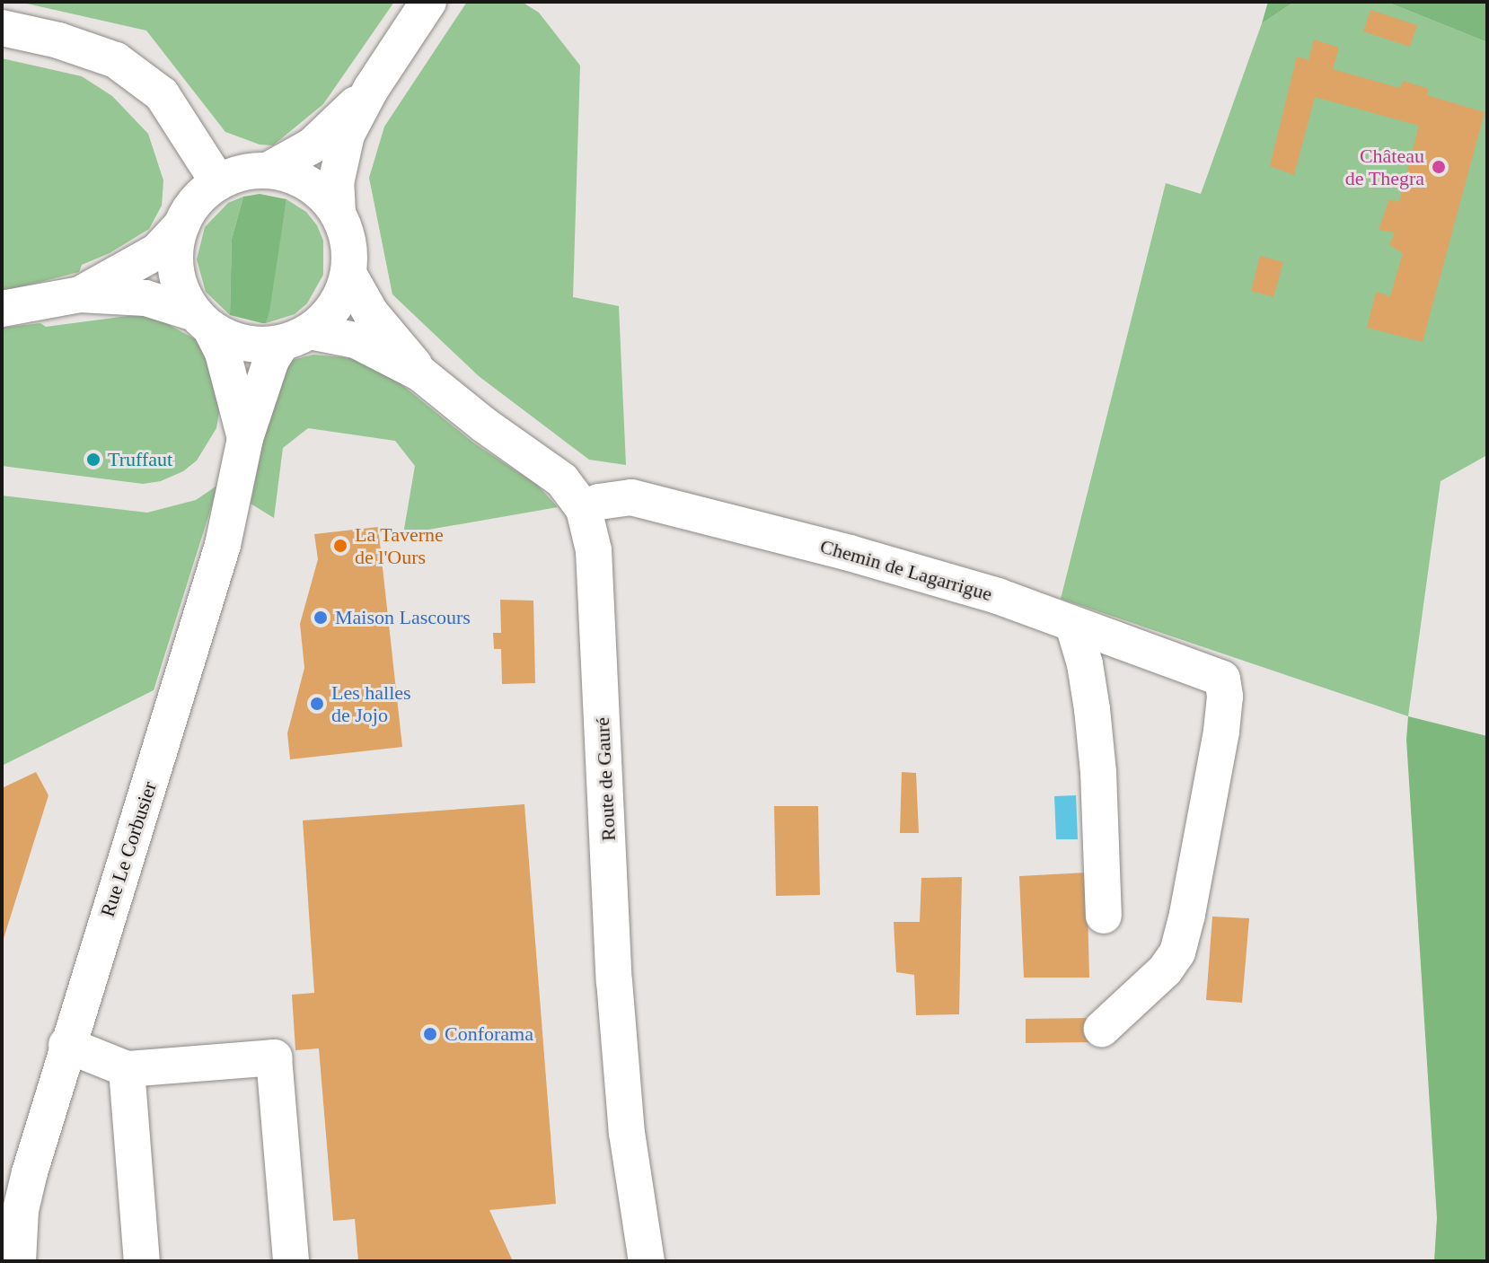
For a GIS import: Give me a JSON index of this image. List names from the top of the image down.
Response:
{
  "streets": {
    "street": ["Chemin de Lagarrigue", "Route de Gauré", "Rue Le Corbusier"]
  },
  "crossings": [
    ["Chemin de Lagarrigue", "Route de Gauré"],
    ["Route de Gauré", "Rue Le Corbusier"]
  ],
  "places": [
    "Château de Thegra",
    "Truffaut",
    "La Taverne de l'Ours",
    "Maison Lascours",
    "Les halles de Jojo",
    "Conforama"
  ]
}
